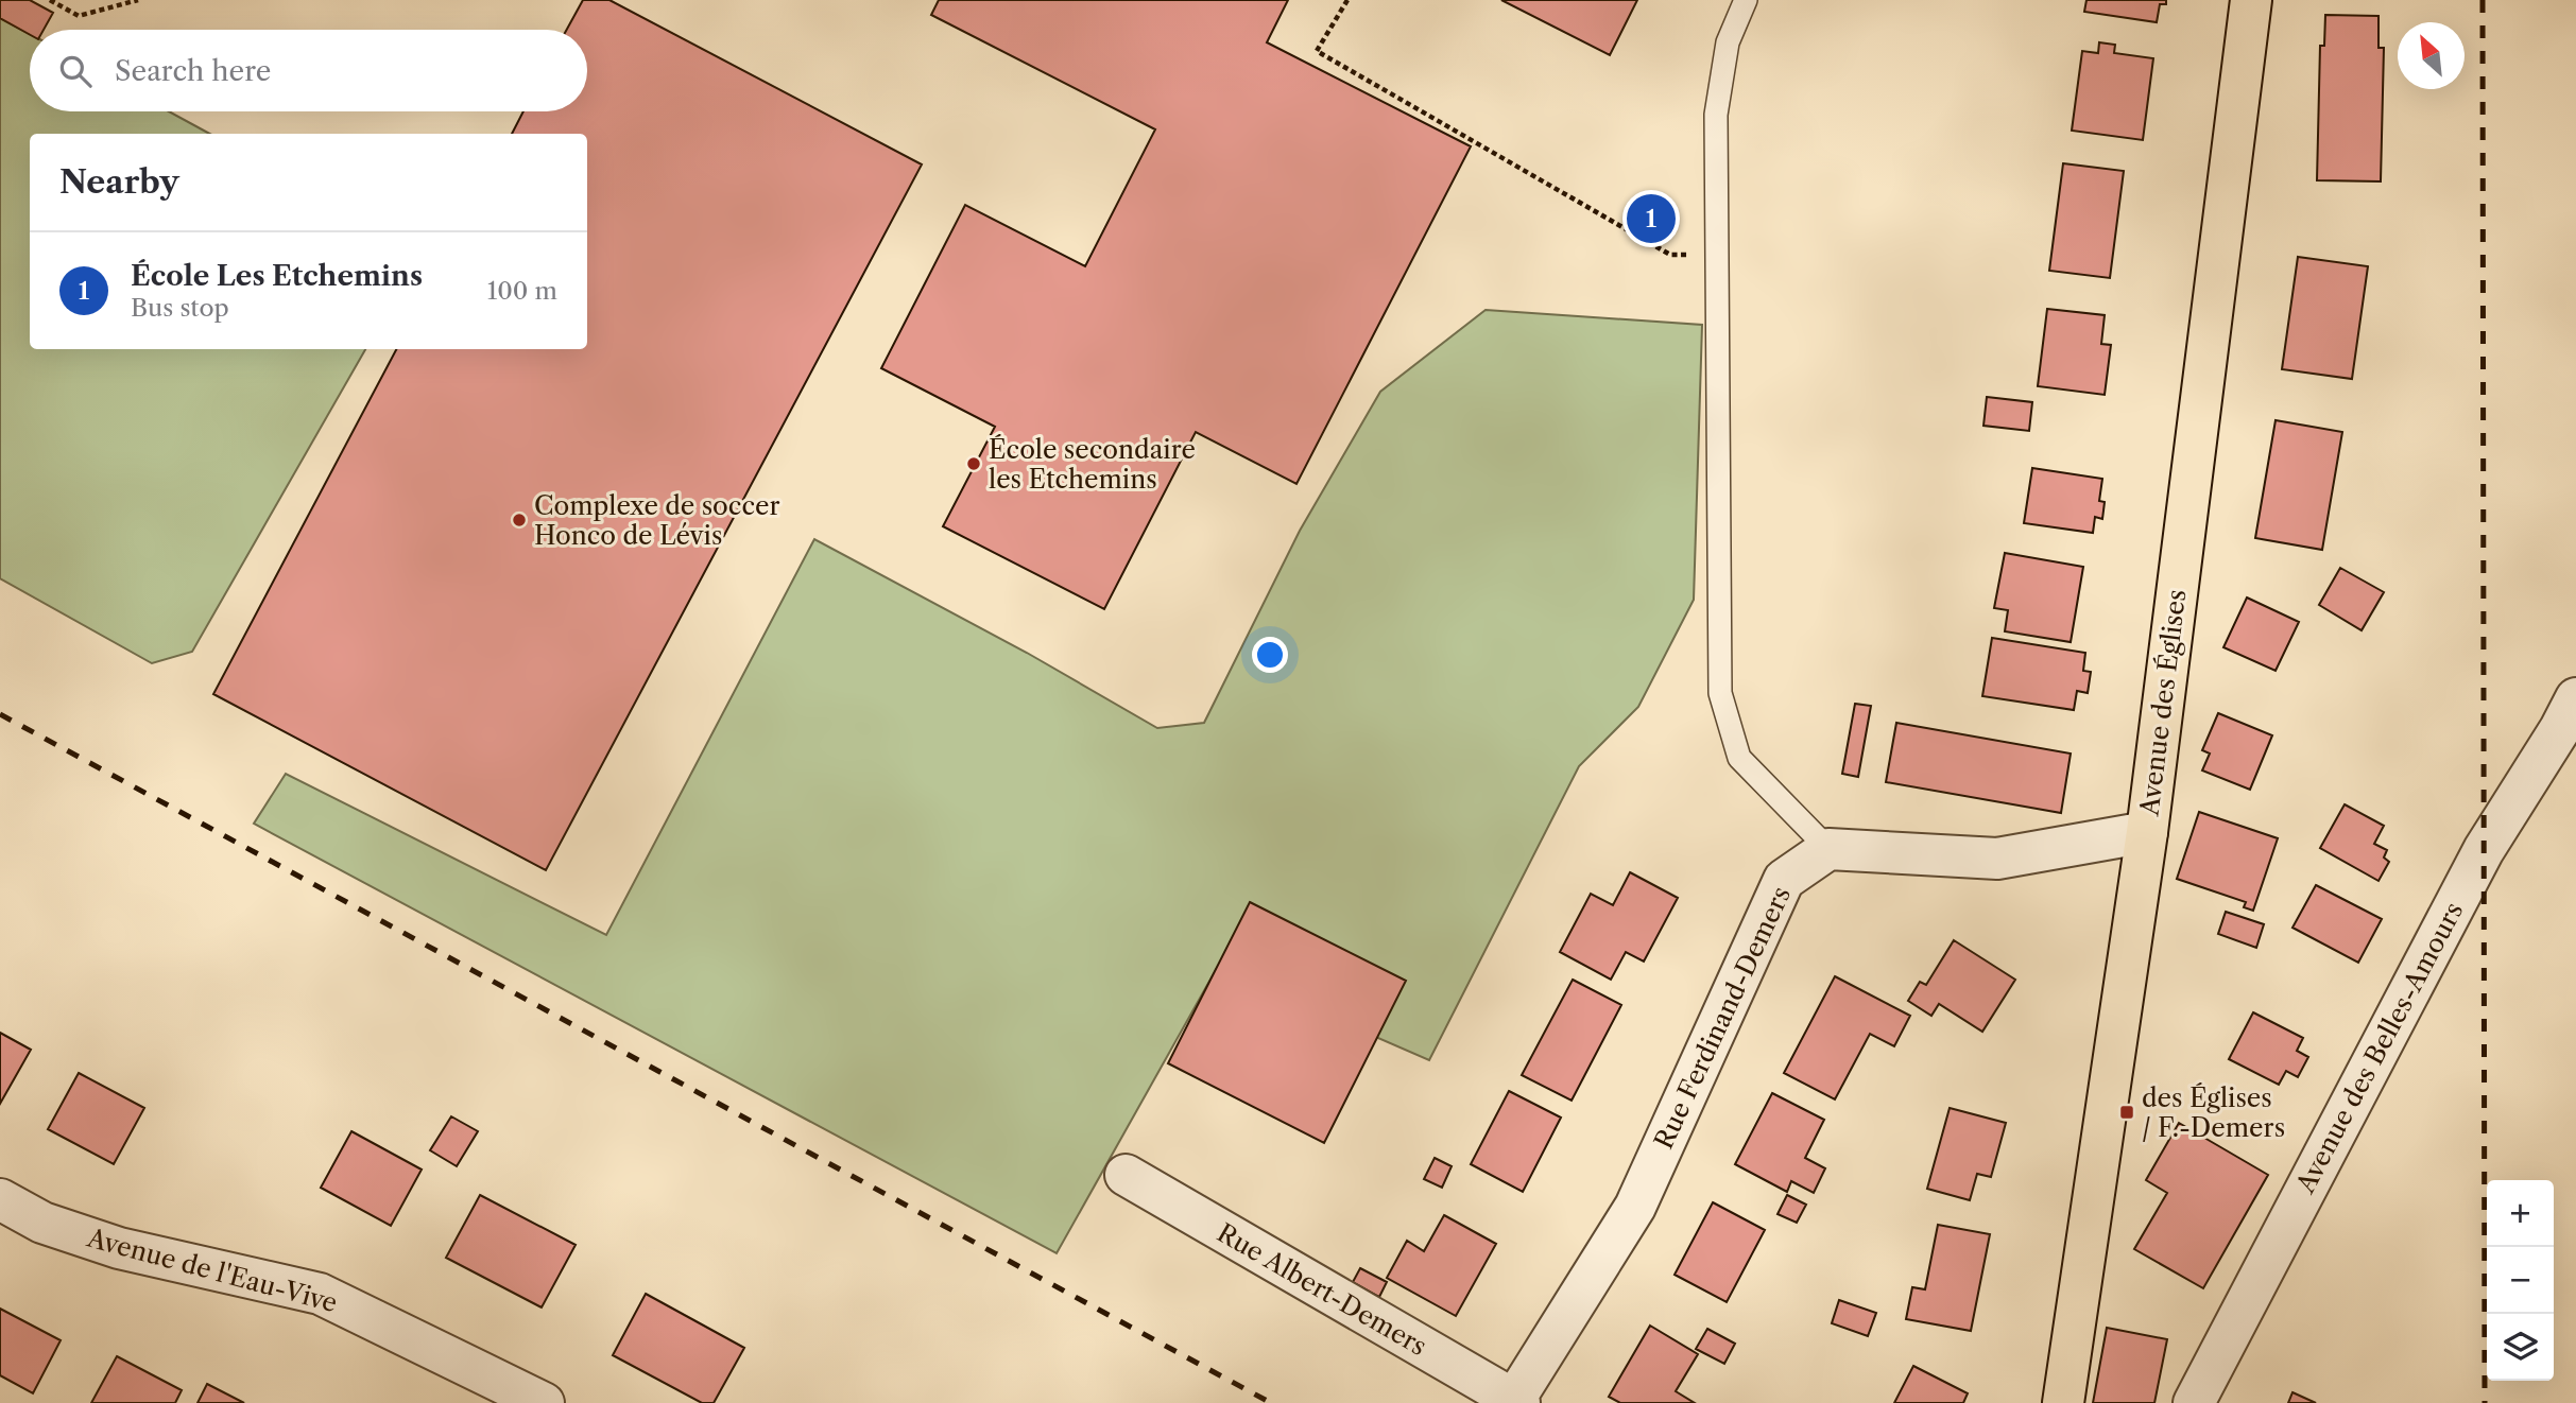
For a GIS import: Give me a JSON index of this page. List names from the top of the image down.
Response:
{
  "streets": {
    "main road": ["Avenue des Églises"],
    "street": [
      "Rue Ferdinand-Demers",
      "Avenue des Belles-Amours",
      "Avenue de l'Eau-Vive",
      "Rue Albert-Demers"
    ]
  },
  "crossings": [
    ["Rue Ferdinand-Demers", "Rue Albert-Demers"]
  ],
  "places": {
    "other": ["École secondaire les Etchemins", "Complexe de soccer Honco de Lévis"],
    "transit": ["des Églises / F.-Demers"]
  },
  "north": "top left",
  "page": {
    "search": "Search here",
    "heading": "Nearby",
    "pins": "1",
    "list": [
      {
        "mark": "1",
        "name": "École Les Etchemins",
        "note": "Bus stop",
        "value": "100 m"
      }
    ],
    "map_buttons": ["+", "−"]
  }
}
